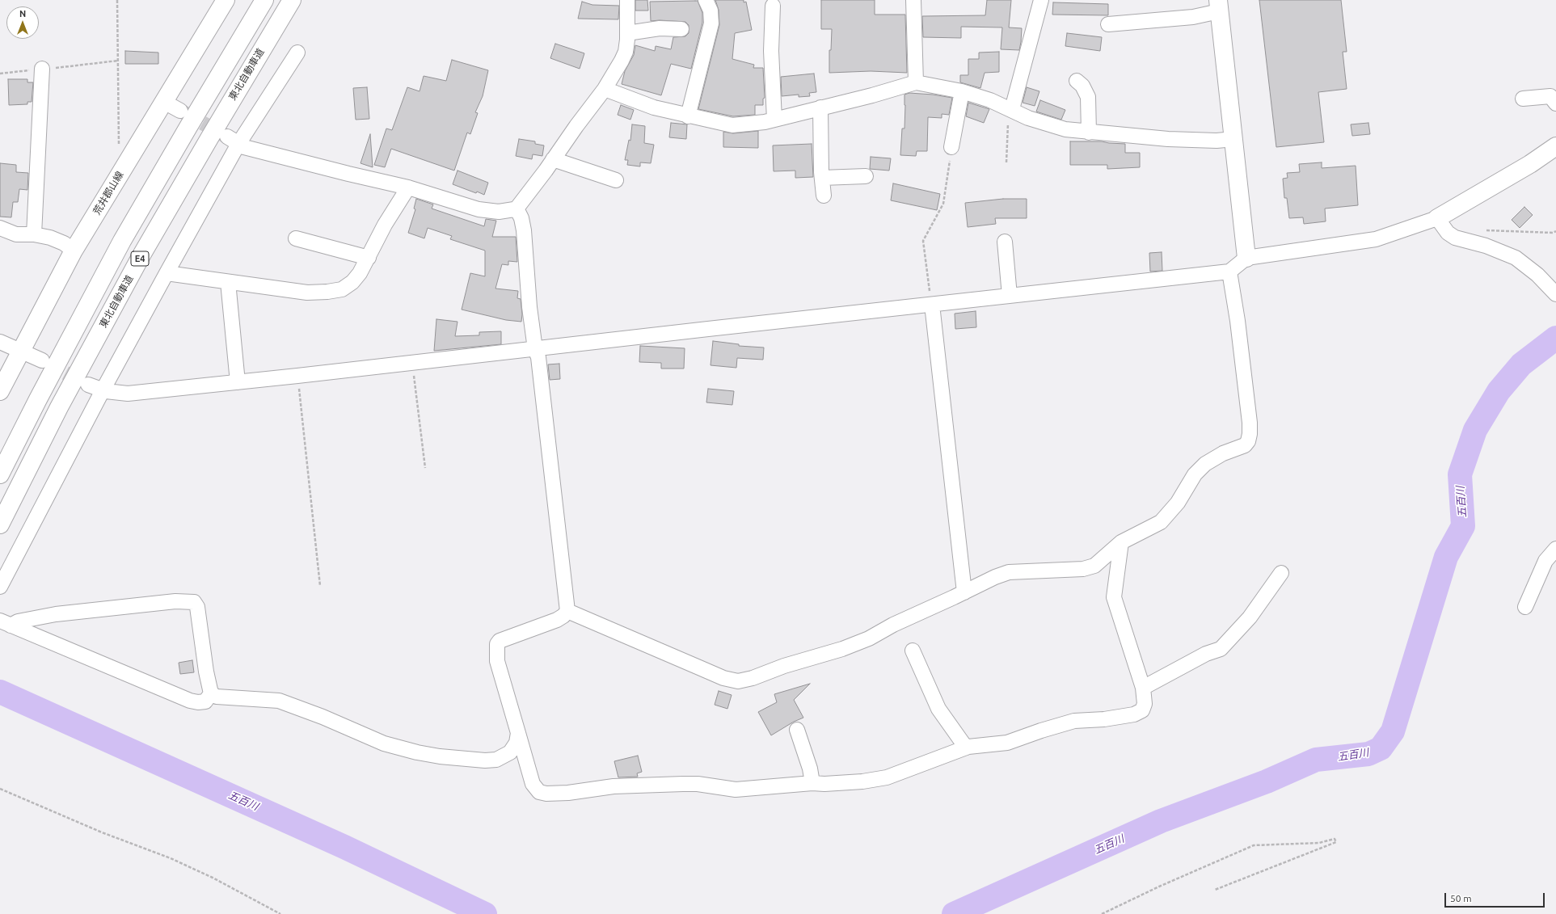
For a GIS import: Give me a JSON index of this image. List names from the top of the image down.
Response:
{
  "streets": {
    "main road": ["東北自動車道", "荒井郡山線", "E4"]
  },
  "water": ["五百川"],
  "scale_bar": "50 m",
  "north": "top"
}
